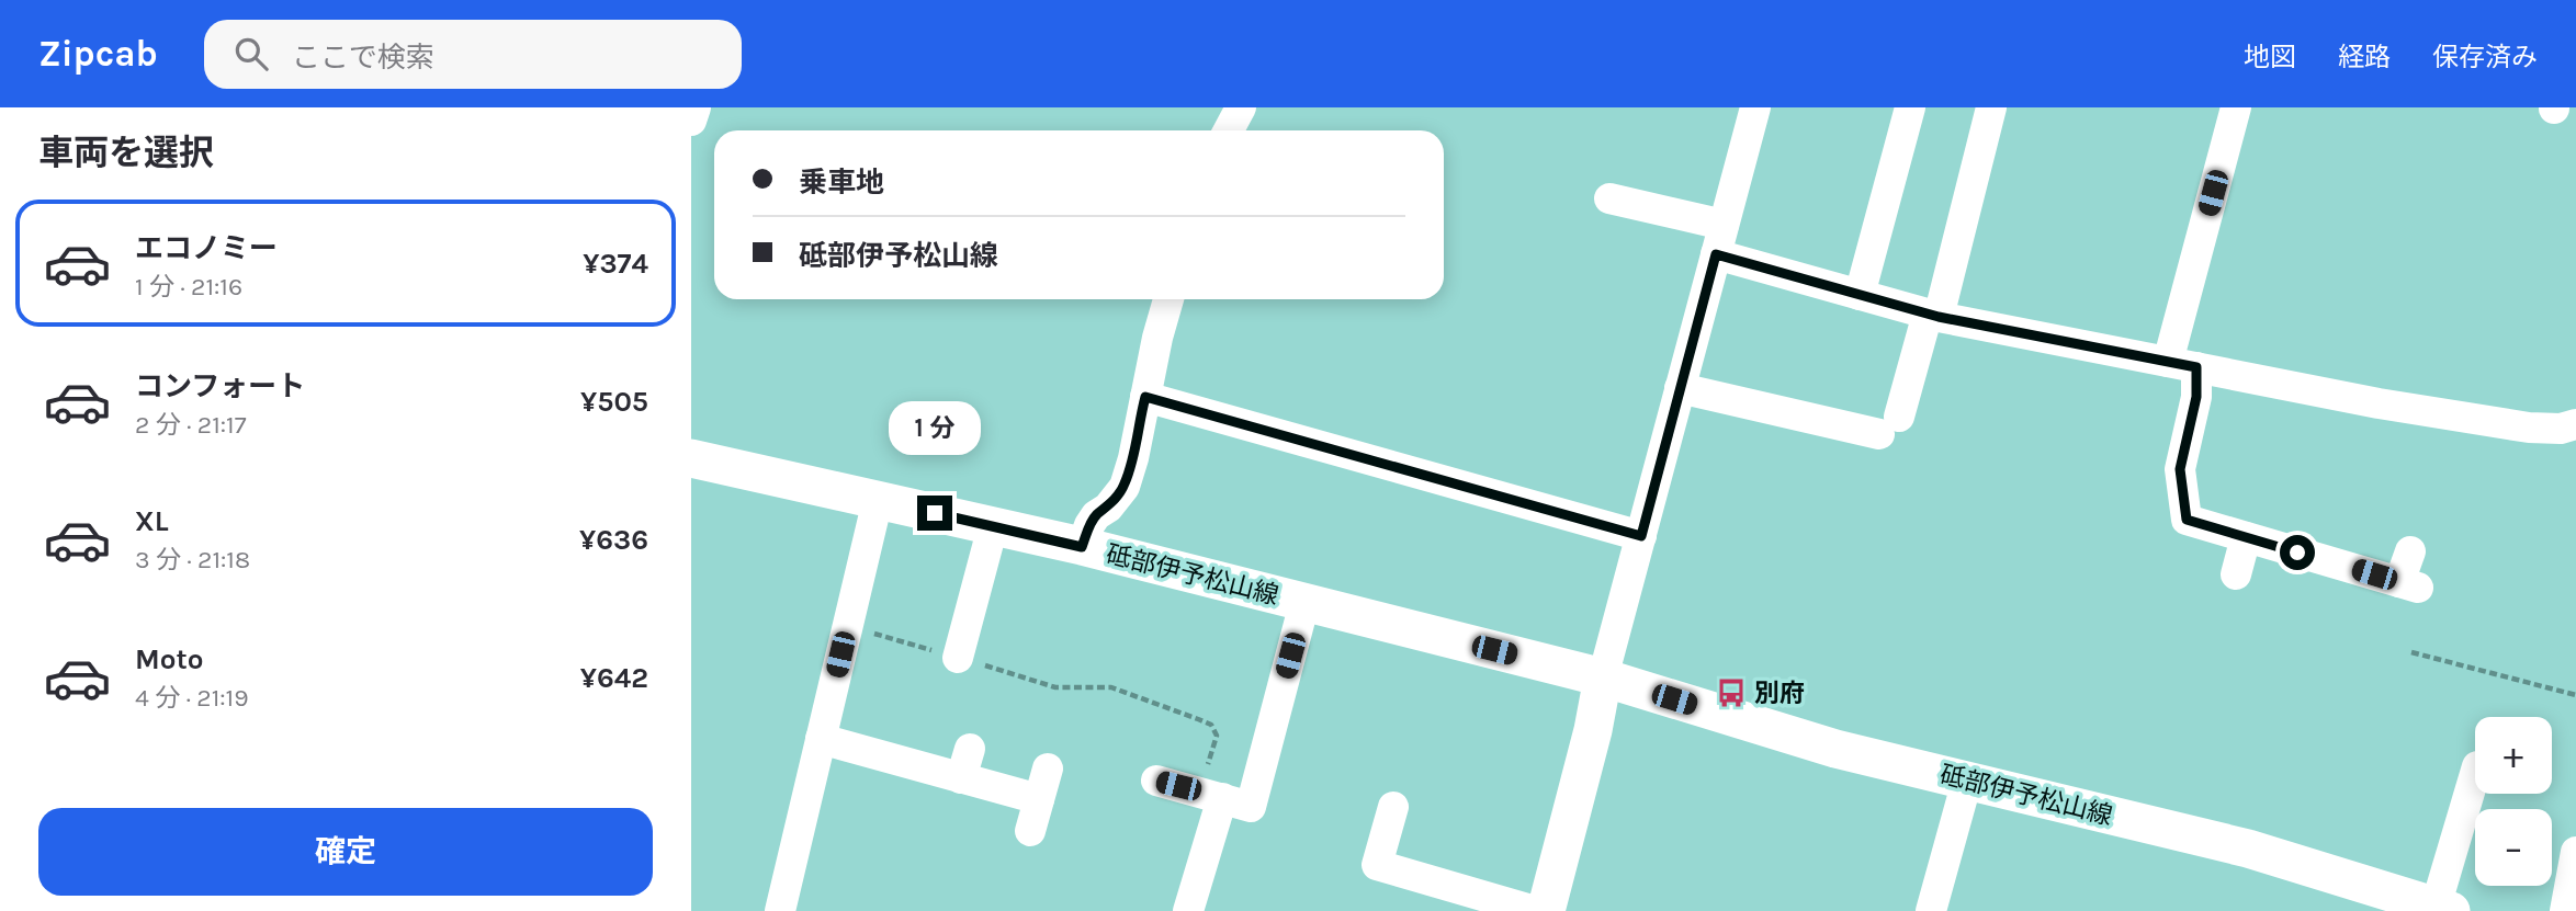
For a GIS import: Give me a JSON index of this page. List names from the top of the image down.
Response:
{
  "streets": {
    "main road": ["砥部伊予松山線"]
  },
  "places": {
    "bus stop": ["別府"]
  },
  "page": {
    "header": "Zipcab",
    "search": "ここで検索",
    "nav": ["地図", "経路", "保存済み"],
    "heading": "車両を選択",
    "banner": ["乗車地", "砥部伊予松山線"],
    "list": [
      {
        "name": "エコノミー",
        "note": "1 分 · 21:16",
        "value": "¥374"
      },
      {
        "name": "コンフォート",
        "note": "2 分 · 21:17",
        "value": "¥505"
      },
      {
        "name": "XL",
        "note": "3 分 · 21:18",
        "value": "¥636"
      },
      {
        "name": "Moto",
        "note": "4 分 · 21:19",
        "value": "¥642"
      }
    ],
    "bubble": "1 分",
    "map_buttons": ["+", "−"],
    "buttons": "確定"
  }
}
